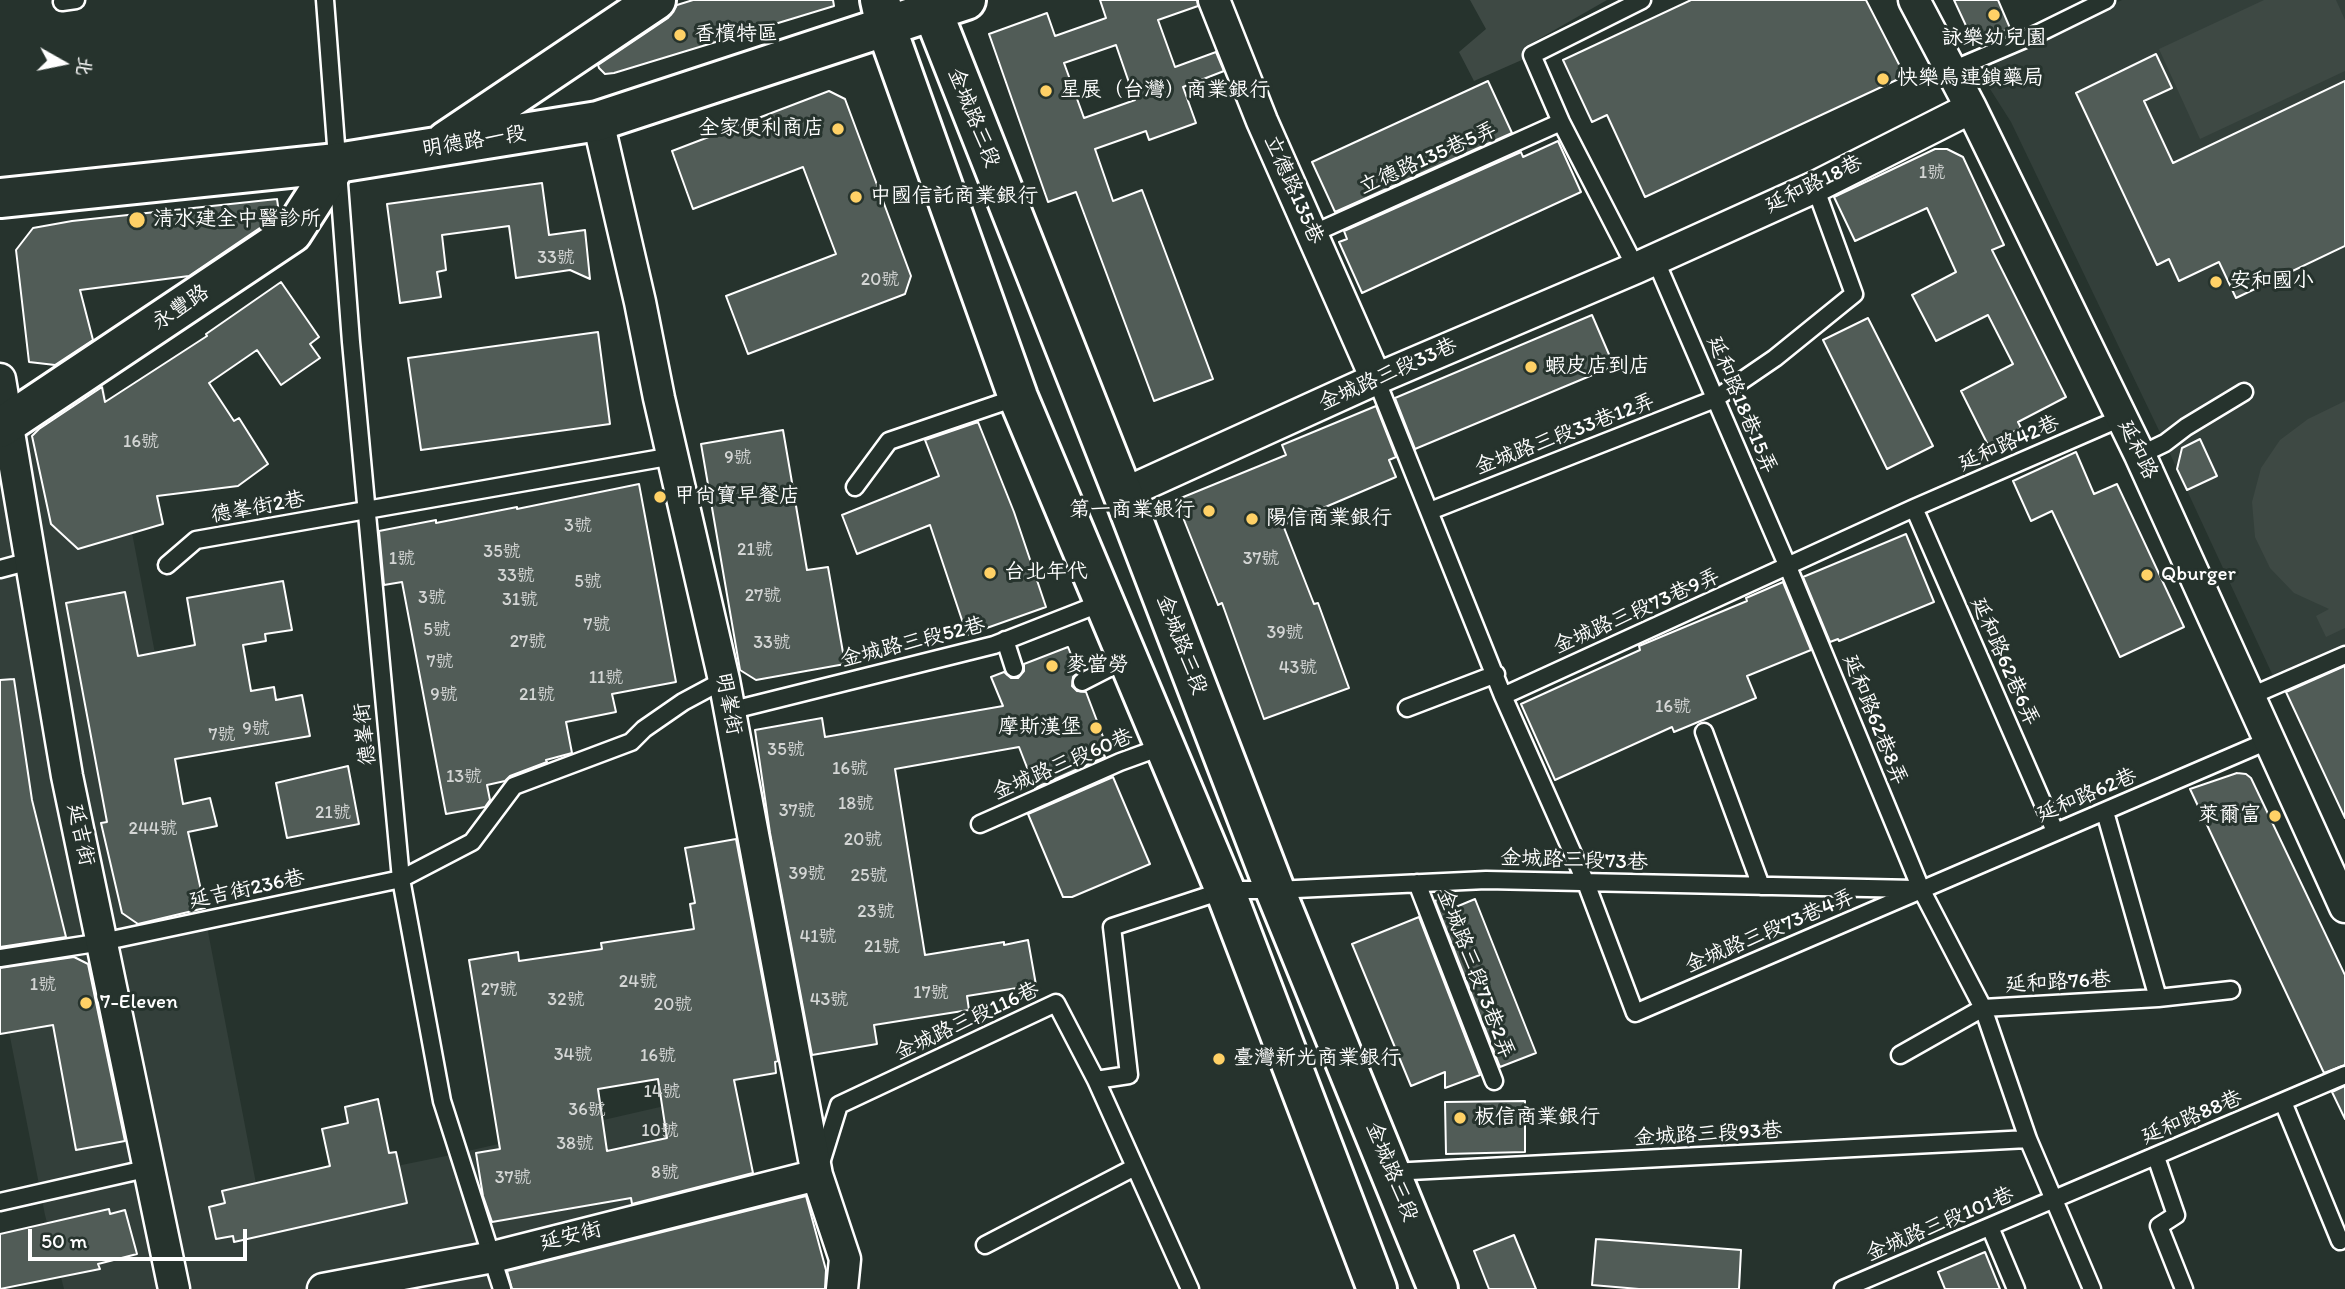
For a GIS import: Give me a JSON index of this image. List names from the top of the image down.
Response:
{
  "streets": {
    "main road": ["金城路三段", "明德路一段", "永豐路"],
    "street": [
      "延和路18巷",
      "立德路135巷",
      "金城路三段33巷",
      "延和路",
      "明峯街",
      "延吉街",
      "延安街"
    ],
    "lane": [
      "立德路135巷5弄",
      "延和路18巷15弄",
      "金城路三段33巷12弄",
      "延和路42巷",
      "德峯街2巷",
      "金城路三段73巷9弄",
      "金城路三段52巷",
      "延和路62巷6弄",
      "延和路62巷8弄",
      "德峯街",
      "金城路三段60巷",
      "延和路62巷",
      "金城路三段73巷",
      "延吉街236巷",
      "金城路三段73巷4弄",
      "金城路三段73巷2弄",
      "延和路76巷",
      "金城路三段116巷",
      "延和路88巷",
      "金城路三段93巷",
      "金城路三段101巷"
    ]
  },
  "crossings": [
    ["金城路三段", "明德路一段"],
    ["金城路三段", "金城路三段33巷"],
    ["金城路三段", "金城路三段73巷"],
    ["金城路三段", "金城路三段93巷"],
    ["明德路一段", "永豐路"],
    ["明德路一段", "明峯街"],
    ["明德路一段", "德峯街"],
    ["立德路135巷5弄", "立德路135巷"],
    ["立德路135巷5弄", "延和路18巷15弄"],
    ["延和路18巷", "金城路三段33巷"],
    ["延和路18巷", "延和路18巷15弄"],
    ["延和路18巷", "金城路三段33巷12弄"],
    ["延和路18巷", "延和路"],
    ["立德路135巷", "金城路三段33巷"],
    ["永豐路", "德峯街"],
    ["永豐路", "延吉街"],
    ["金城路三段33巷", "延和路18巷15弄"],
    ["延和路18巷15弄", "金城路三段33巷12弄"],
    ["延和路18巷15弄", "延和路42巷"],
    ["延和路18巷15弄", "金城路三段73巷9弄"],
    ["延和路18巷15弄", "延和路62巷8弄"],
    ["延和路42巷", "延和路"],
    ["延和路42巷", "金城路三段73巷9弄"],
    ["延和路42巷", "延和路62巷6弄"],
    ["延和路42巷", "延和路62巷8弄"],
    ["延和路", "延和路62巷"],
    ["德峯街2巷", "明峯街"],
    ["德峯街2巷", "德峯街"],
    ["金城路三段73巷9弄", "延和路62巷8弄"],
    ["金城路三段52巷", "明峯街"],
    ["延和路62巷6弄", "延和路62巷"],
    ["明峯街", "延吉街236巷"],
    ["明峯街", "金城路三段116巷"],
    ["明峯街", "延安街"],
    ["延和路62巷8弄", "延和路62巷"],
    ["延和路62巷8弄", "金城路三段73巷"],
    ["延和路62巷8弄", "金城路三段73巷4弄"],
    ["延和路62巷8弄", "延和路76巷"],
    ["延和路62巷8弄", "延和路88巷"],
    ["延和路62巷8弄", "金城路三段93巷"],
    ["延和路62巷8弄", "金城路三段101巷"],
    ["德峯街", "延吉街236巷"],
    ["德峯街", "延安街"],
    ["延和路62巷", "金城路三段73巷"],
    ["延和路62巷", "金城路三段73巷4弄"],
    ["延吉街", "延吉街236巷"],
    ["金城路三段73巷", "金城路三段73巷4弄"],
    ["金城路三段73巷", "金城路三段73巷2弄"],
    ["金城路三段116巷", "延安街"],
    ["延和路88巷", "金城路三段101巷"]
  ],
  "places": [
    "詠樂幼兒園",
    "香檳特區",
    "快樂鳥連鎖藥局",
    "星展（台灣）商業銀行",
    "全家便利商店",
    "中國信託商業銀行",
    "清水建全中醫診所",
    "安和國小",
    "蝦皮店到店",
    "甲尚寶早餐店",
    "第一商業銀行",
    "陽信商業銀行",
    "台北年代",
    "Qburger",
    "麥當勞",
    "摩斯漢堡",
    "萊爾富",
    "7-Eleven",
    "臺灣新光商業銀行",
    "板信商業銀行"
  ],
  "house_numbers": [
    "1號",
    "33號",
    "20號",
    "16號",
    "9號",
    "3號",
    "21號",
    "35號",
    "1號",
    "37號",
    "33號",
    "5號",
    "27號",
    "3號",
    "31號",
    "7號",
    "5號",
    "39號",
    "27號",
    "33號",
    "7號",
    "43號",
    "11號",
    "9號",
    "21號",
    "16號",
    "9號",
    "7號",
    "35號",
    "16號",
    "13號",
    "18號",
    "37號",
    "21號",
    "244號",
    "20號",
    "39號",
    "25號",
    "23號",
    "41號",
    "21號",
    "24號",
    "1號",
    "27號",
    "17號",
    "32號",
    "43號",
    "20號",
    "34號",
    "16號",
    "14號",
    "36號",
    "10號",
    "38號",
    "8號",
    "37號"
  ],
  "scale_bar": "50 m",
  "north": "right"
}
